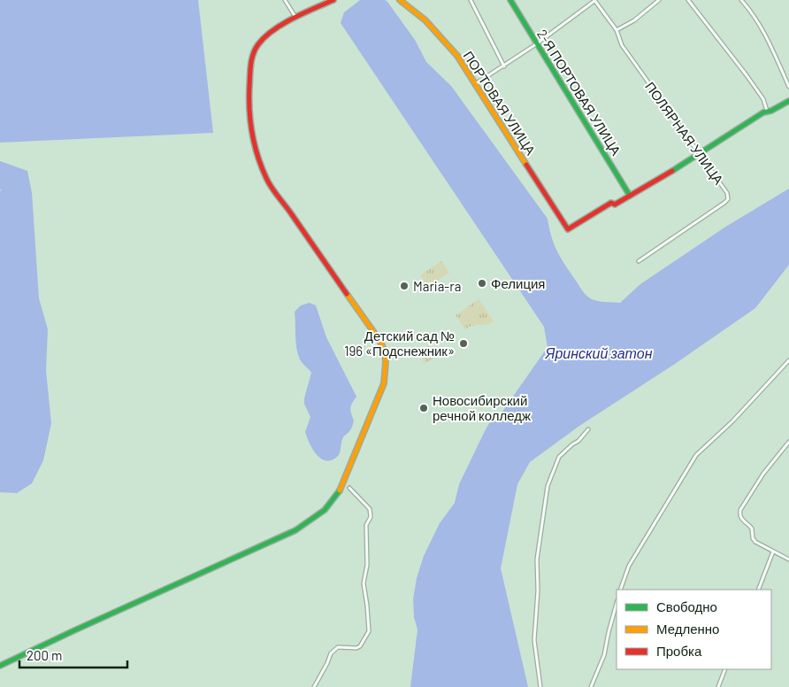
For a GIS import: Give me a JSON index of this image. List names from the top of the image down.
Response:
{
  "streets": {
    "street": ["2-Я ПОРТОВАЯ УЛИЦА", "ПОРТОВАЯ УЛИЦА", "ПОЛЯРНАЯ УЛИЦА"]
  },
  "crossings": [
    ["2-Я ПОРТОВАЯ УЛИЦА", "ПОРТОВАЯ УЛИЦА"]
  ],
  "water": ["Яринский затон"],
  "places": [
    "Фелиция",
    "Maria-ra",
    "Детский сад № 196 «Подснежник»",
    "Новосибирский речной колледж"
  ],
  "legend": ["Свободно", "Медленно", "Пробка"],
  "scale_bar": "200 m"
}
